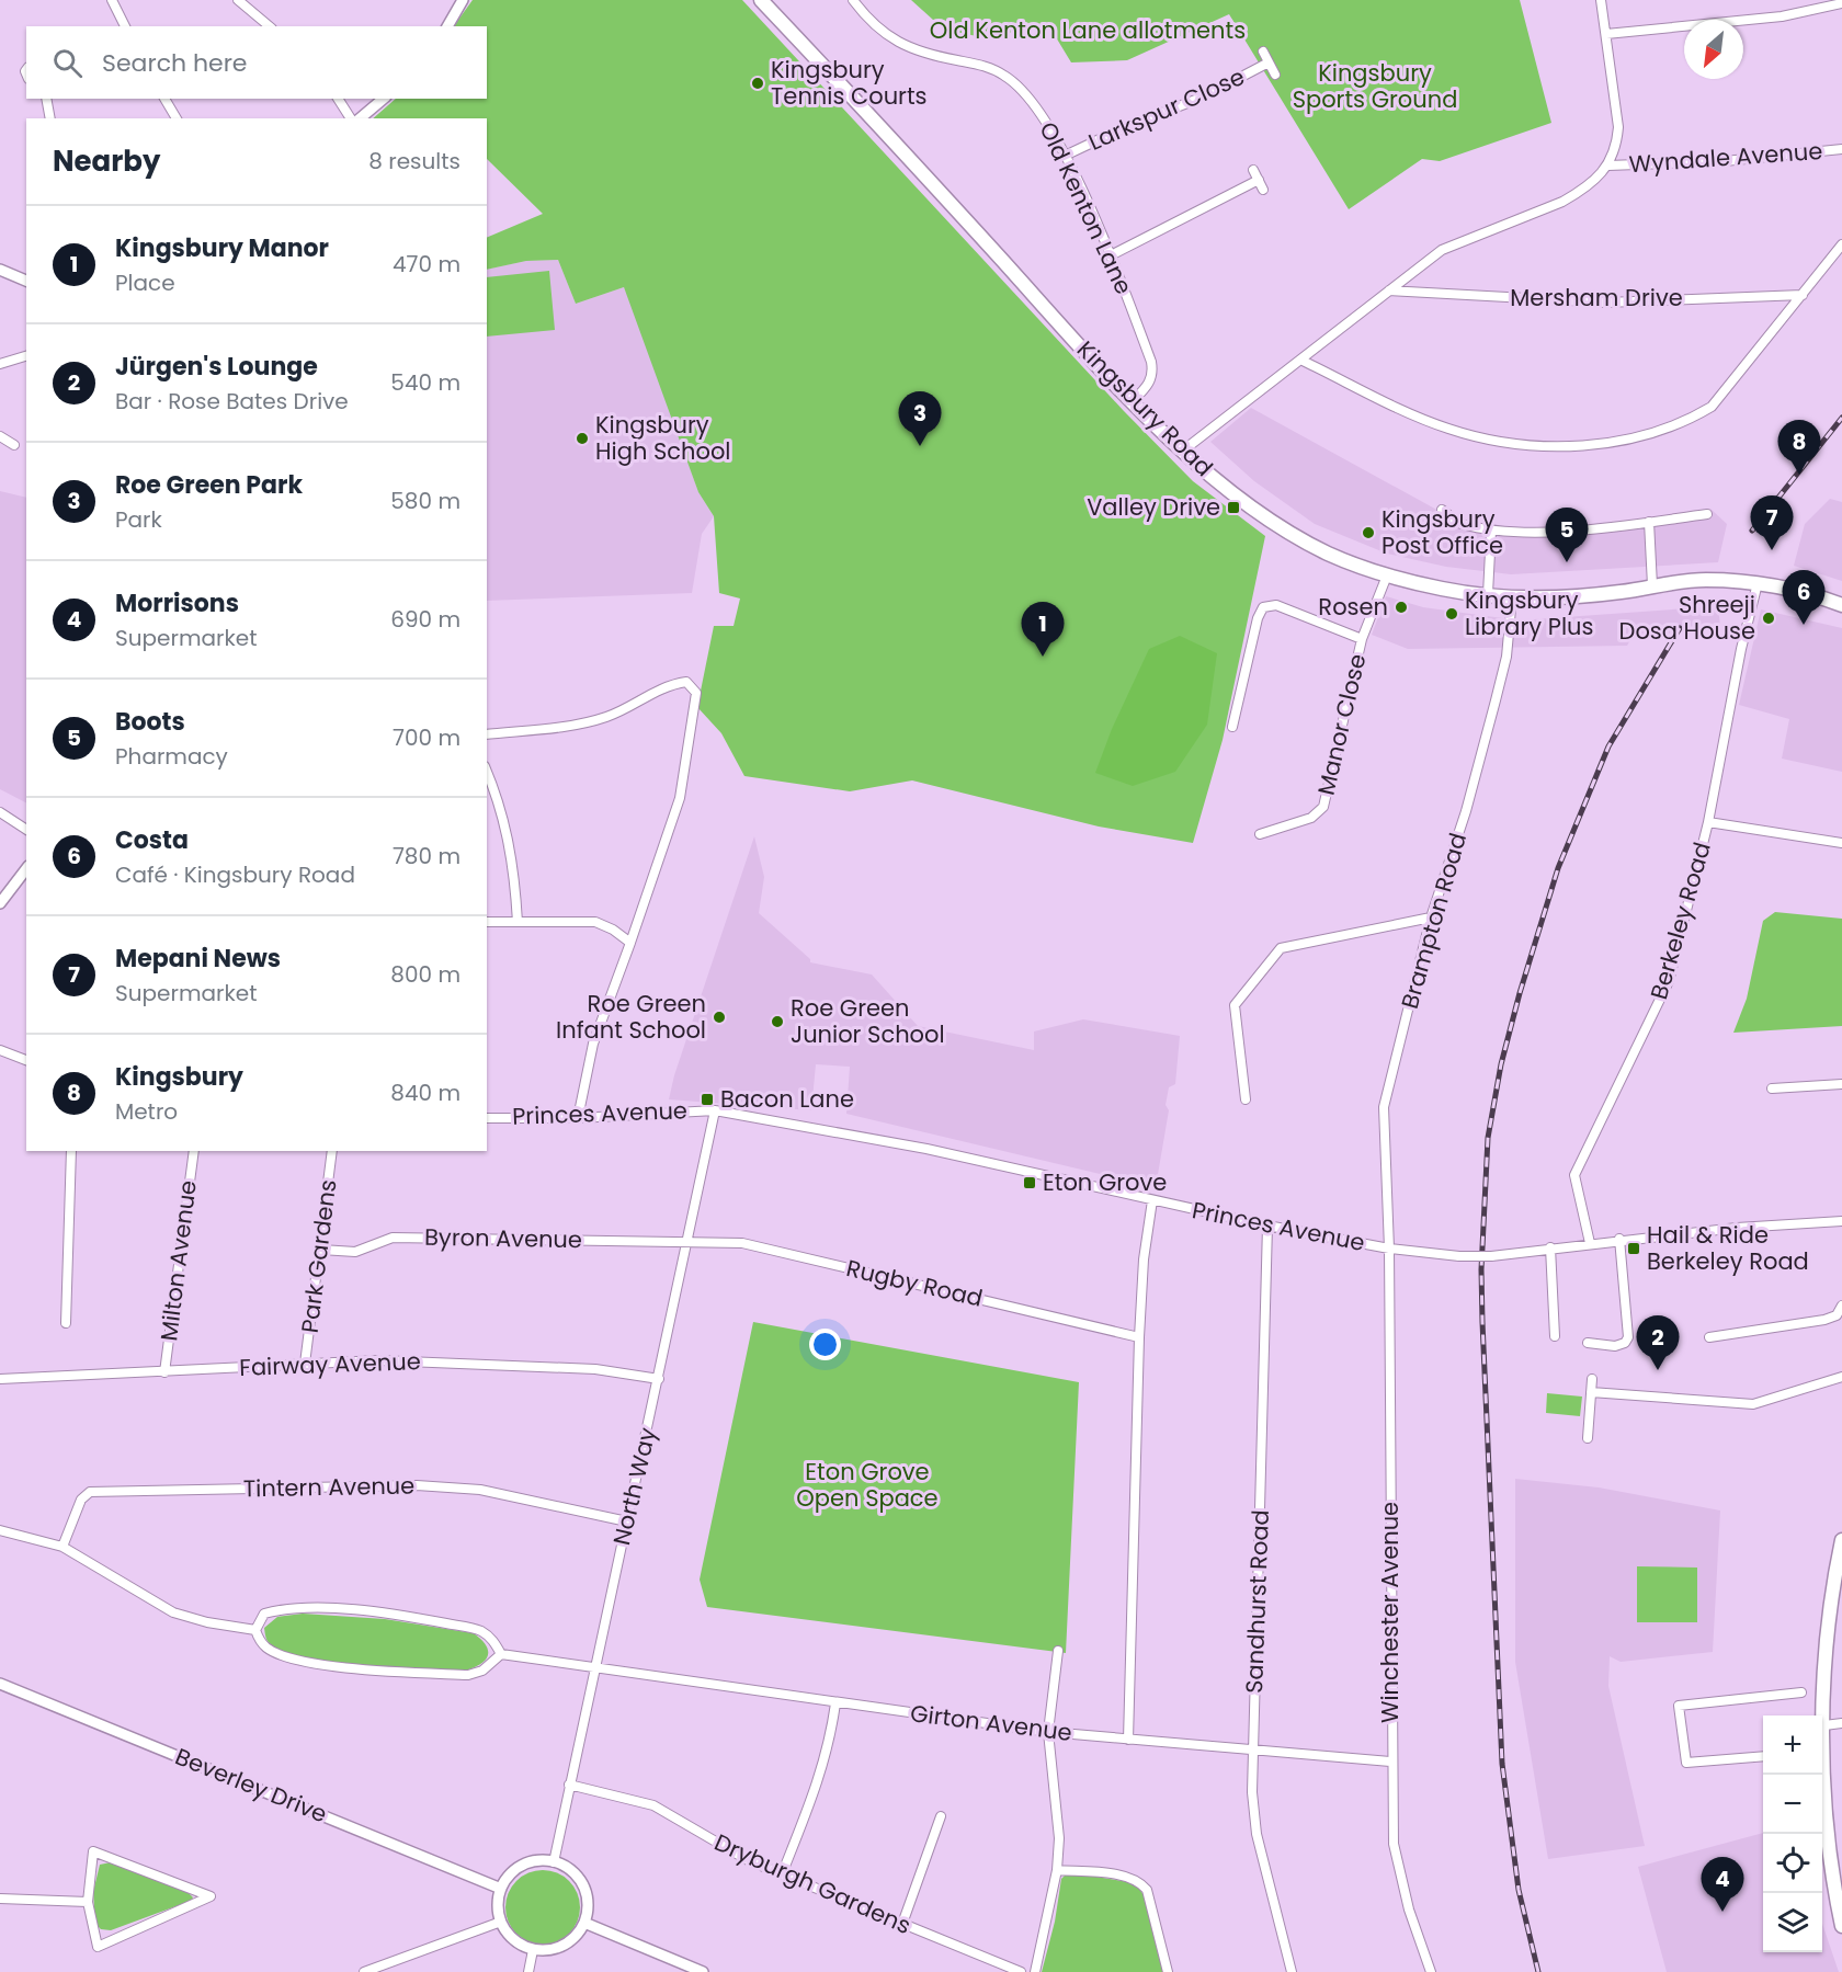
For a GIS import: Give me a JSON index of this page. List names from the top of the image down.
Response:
{
  "streets": {
    "main road": ["Kingsbury Road"],
    "street": [
      "Larkspur Close",
      "Wyndale Avenue",
      "Old Kenton Lane",
      "Mersham Drive",
      "Manor Close",
      "Brampton Road",
      "Berkeley Road",
      "Princes Avenue",
      "Byron Avenue",
      "Park Gardens",
      "Milton Avenue",
      "Rugby Road",
      "Fairway Avenue",
      "North Way",
      "Tintern Avenue",
      "Sandhurst Road",
      "Winchester Avenue",
      "Girton Avenue",
      "Beverley Drive",
      "Dryburgh Gardens"
    ]
  },
  "crossings": [
    ["Larkspur Close", "Old Kenton Lane"],
    ["Old Kenton Lane", "Kingsbury Road"],
    ["Kingsbury Road", "Manor Close"],
    ["Kingsbury Road", "Brampton Road"],
    ["Kingsbury Road", "Berkeley Road"],
    ["Brampton Road", "Princes Avenue"],
    ["Brampton Road", "Winchester Avenue"],
    ["Berkeley Road", "Princes Avenue"],
    ["Princes Avenue", "North Way"],
    ["Princes Avenue", "Sandhurst Road"],
    ["Princes Avenue", "Winchester Avenue"],
    ["Byron Avenue", "Park Gardens"],
    ["Byron Avenue", "Rugby Road"],
    ["Byron Avenue", "North Way"],
    ["Park Gardens", "Fairway Avenue"],
    ["Milton Avenue", "Fairway Avenue"],
    ["Rugby Road", "North Way"],
    ["Fairway Avenue", "North Way"],
    ["North Way", "Tintern Avenue"],
    ["North Way", "Girton Avenue"],
    ["North Way", "Beverley Drive"],
    ["North Way", "Dryburgh Gardens"],
    ["Sandhurst Road", "Girton Avenue"],
    ["Winchester Avenue", "Girton Avenue"]
  ],
  "parks": ["Old Kenton Lane allotments", "Kingsbury Sports Ground", "Eton Grove Open Space"],
  "places": {
    "other": [
      "Kingsbury Tennis Courts",
      "Kingsbury High School",
      "Kingsbury Post Office",
      "Rosen",
      "Kingsbury Library Plus",
      "Shreeji Dosa House",
      "Roe Green Infant School",
      "Roe Green Junior School"
    ],
    "transit": [
      "Valley Drive",
      "Bacon Lane",
      "Eton Grove",
      "Hail & Ride Berkeley Road"
    ]
  },
  "north": "bottom left",
  "page": {
    "search": "Search here",
    "heading": ["Nearby", "8 results"],
    "list": [
      {
        "mark": "1",
        "name": "Kingsbury Manor",
        "note": "Place",
        "value": "470 m"
      },
      {
        "mark": "2",
        "name": "Jürgen's Lounge",
        "note": "Bar · Rose Bates Drive",
        "value": "540 m"
      },
      {
        "mark": "3",
        "name": "Roe Green Park",
        "note": "Park",
        "value": "580 m"
      },
      {
        "mark": "4",
        "name": "Morrisons",
        "note": "Supermarket",
        "value": "690 m"
      },
      {
        "mark": "5",
        "name": "Boots",
        "note": "Pharmacy",
        "value": "700 m"
      },
      {
        "mark": "6",
        "name": "Costa",
        "note": "Café · Kingsbury Road",
        "value": "780 m"
      },
      {
        "mark": "7",
        "name": "Mepani News",
        "note": "Supermarket",
        "value": "800 m"
      },
      {
        "mark": "8",
        "name": "Kingsbury",
        "note": "Metro",
        "value": "840 m"
      }
    ],
    "pins": [
      "3",
      "8",
      "7",
      "5",
      "6",
      "1",
      "2",
      "4"
    ],
    "map_buttons": ["+", "−"]
  }
}
